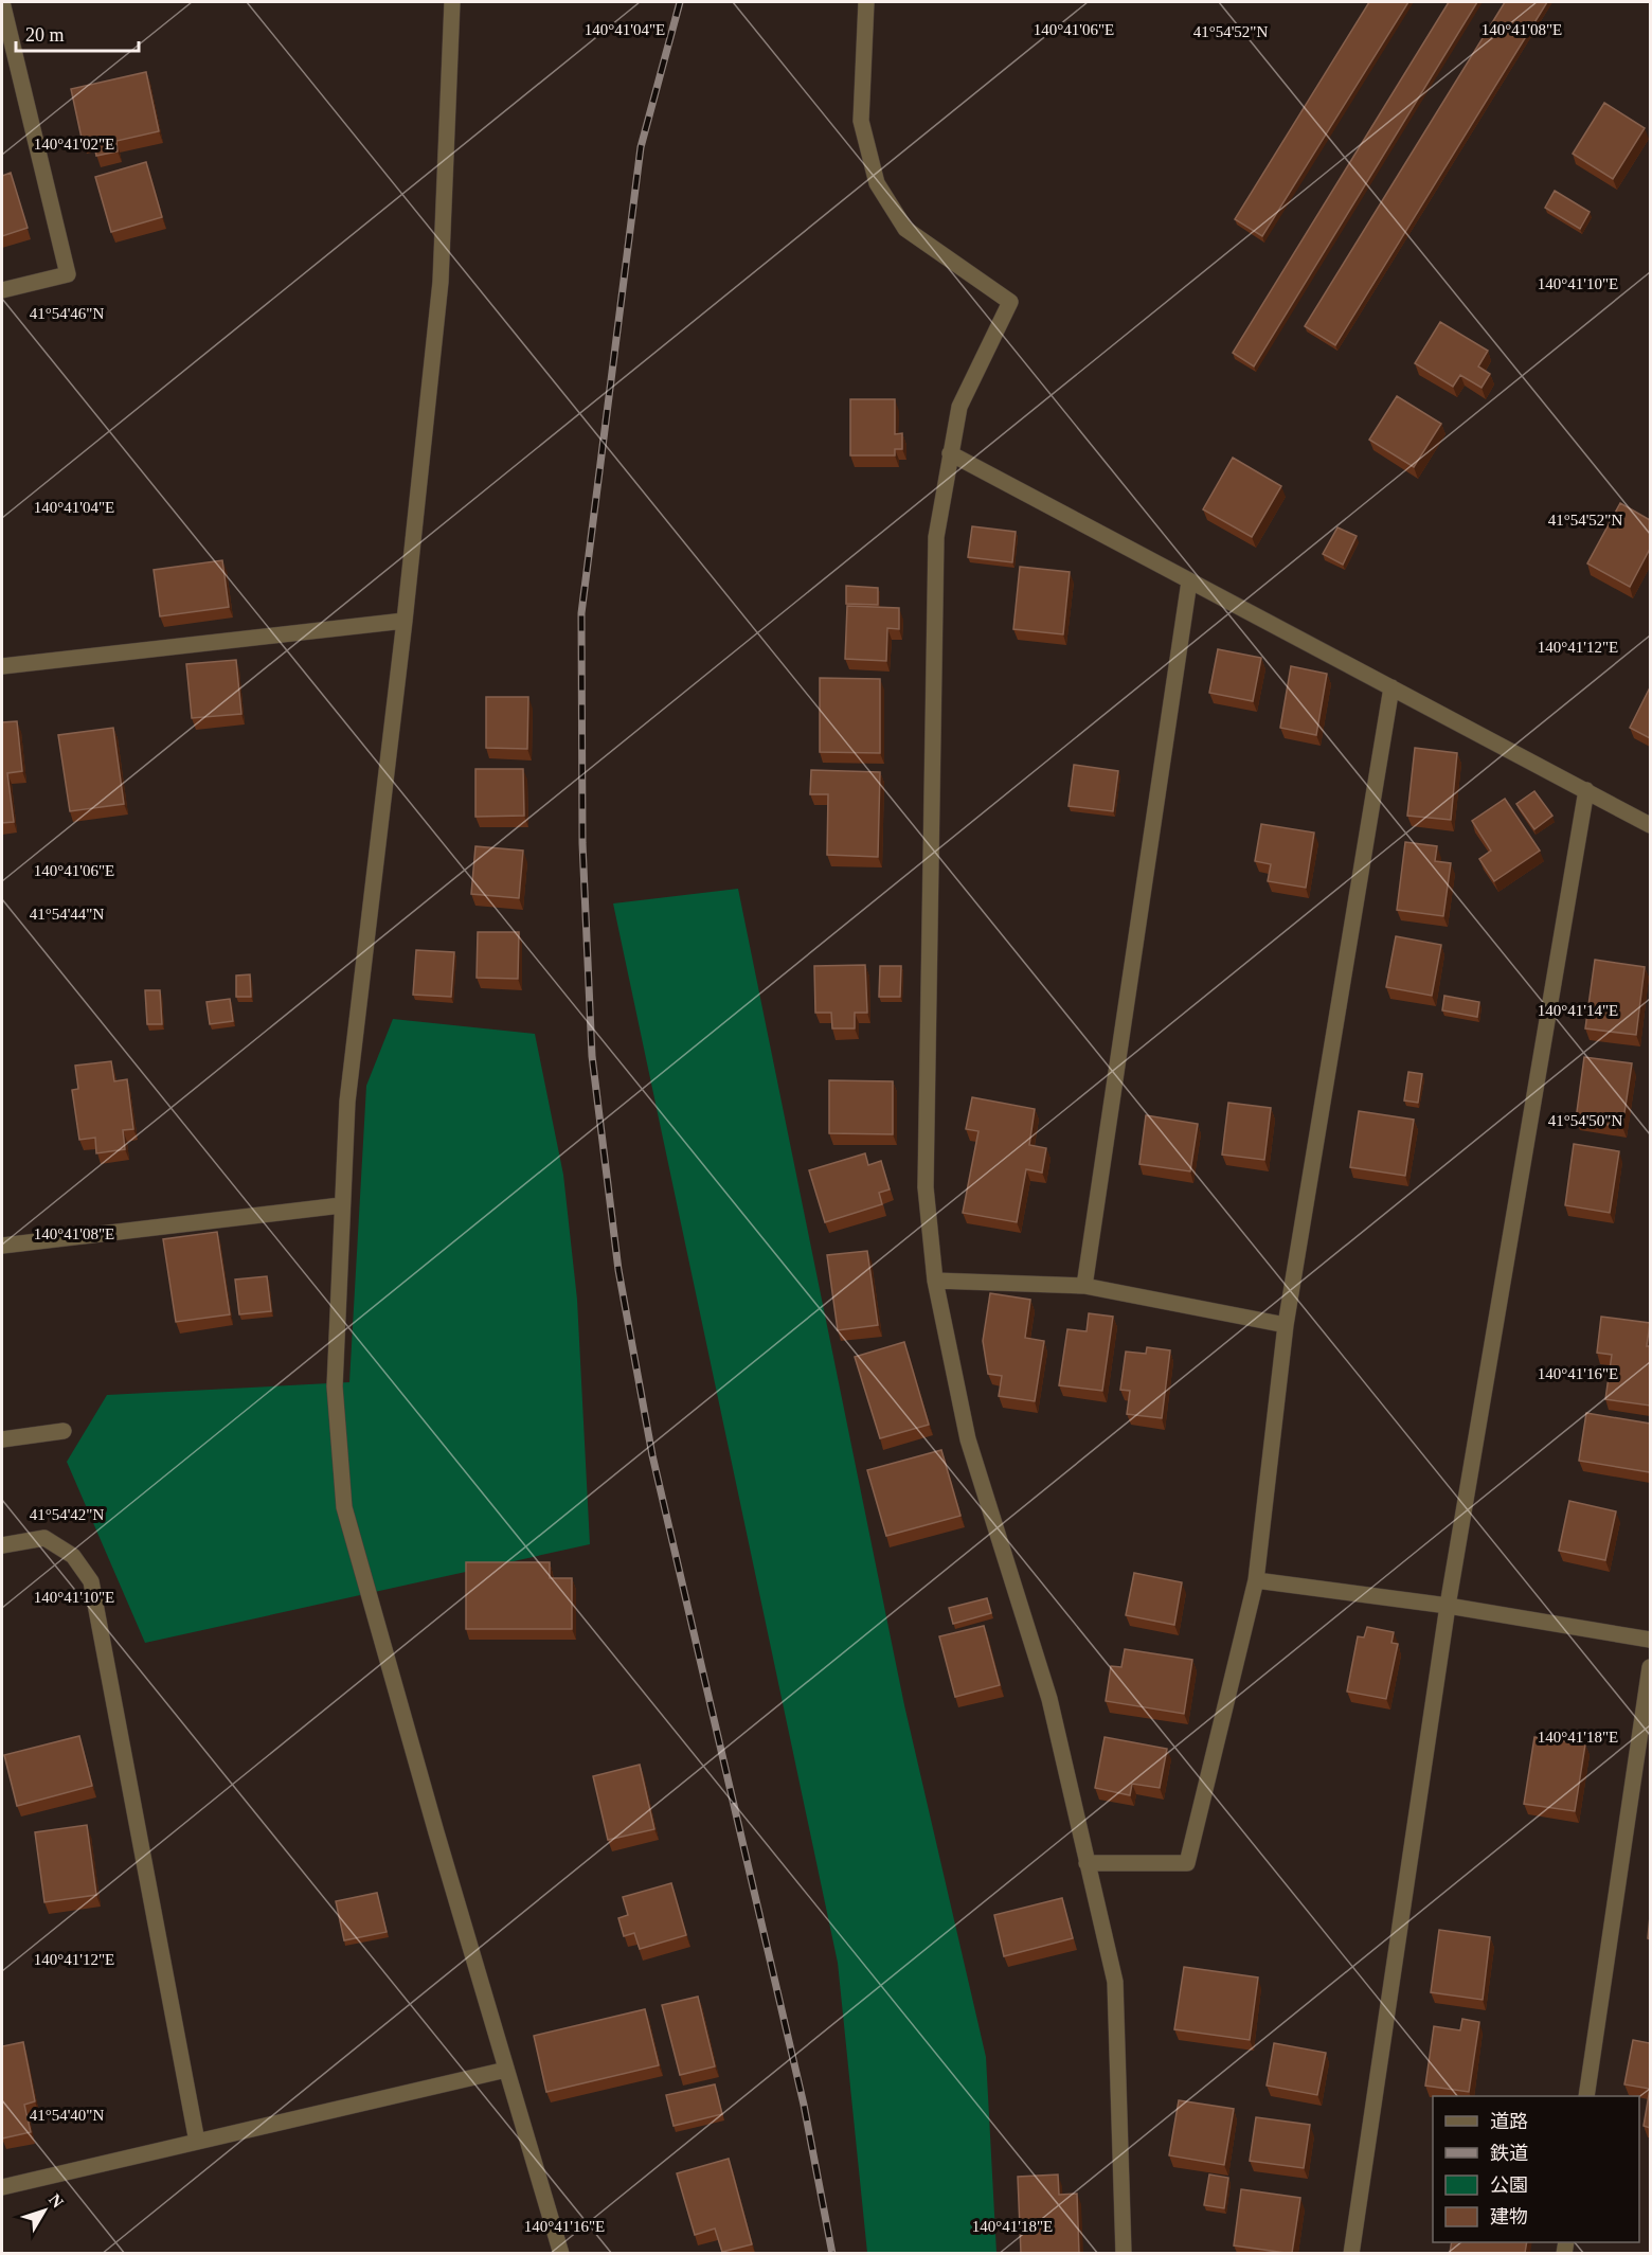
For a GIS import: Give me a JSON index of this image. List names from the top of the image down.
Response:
{
  "legend": [
    "道路",
    "鉄道",
    "公園",
    "建物"
  ],
  "scale_bar": "20 m",
  "north": "top right",
  "coordinates": [
    "140°41'04\"E",
    "140°41'06\"E",
    "140°41'08\"E",
    "41°54'52\"N",
    "140°41'02\"E",
    "140°41'10\"E",
    "41°54'46\"N",
    "140°41'12\"E",
    "41°54'44\"N",
    "140°41'14\"E",
    "41°54'50\"N",
    "140°41'16\"E",
    "41°54'42\"N",
    "140°41'18\"E",
    "41°54'40\"N"
  ]
}
